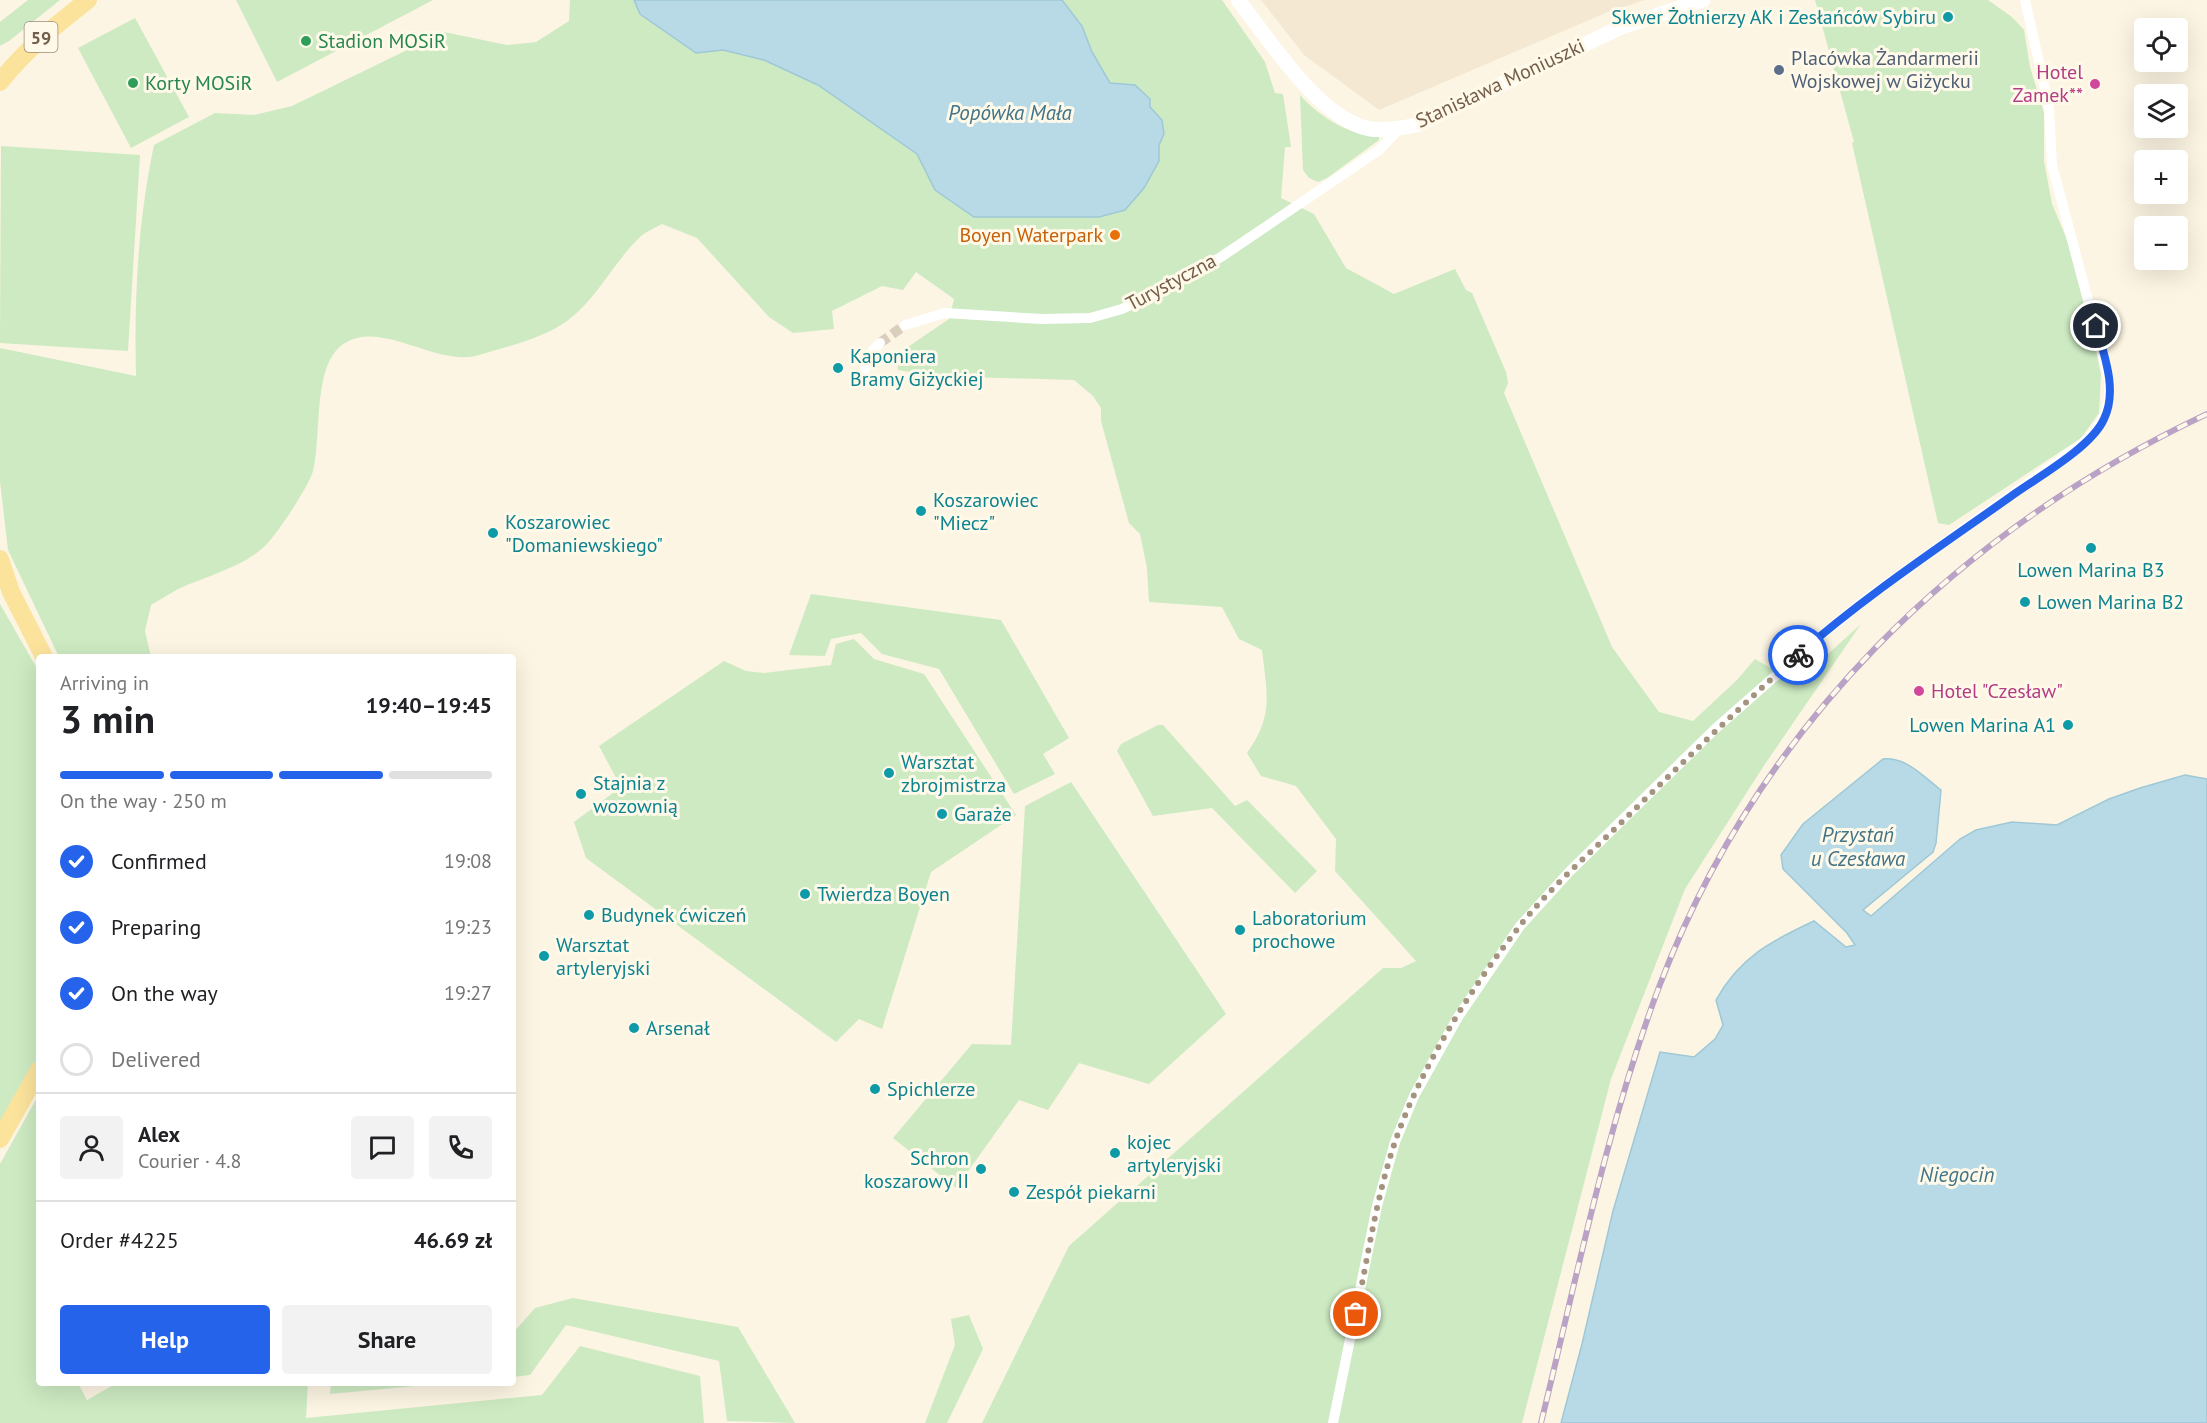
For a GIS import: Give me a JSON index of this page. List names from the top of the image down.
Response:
{
  "streets": {
    "main road": ["59"],
    "street": ["Stanisława Moniuszki", "Turystyczna"]
  },
  "crossings": [
    ["Stanisława Moniuszki", "Turystyczna"]
  ],
  "water": ["Popówka Mała", "Przystań u Czesława", "Niegocin"],
  "places": [
    "Skwer Żołnierzy AK i Zesłańców Sybiru",
    "Stadion MOSiR",
    "Placówka Żandarmerii Wojskowej w Giżycku",
    "Korty MOSiR",
    "Hotel Zamek**",
    "Boyen Waterpark",
    "Kaponiera Bramy Giżyckiej",
    "Koszarowiec \"Miecz\"",
    "Koszarowiec \"Domaniewskiego\"",
    "Lowen Marina B3",
    "Lowen Marina B2",
    "Hotel \"Czesław\"",
    "Lowen Marina A1",
    "Warsztat zbrojmistrza",
    "Stajnia z wozownią",
    "Garaże",
    "Twierdza Boyen",
    "Budynek ćwiczeń",
    "Laboratorium prochowe",
    "Warsztat artyleryjski",
    "Arsenał",
    "Spichlerze",
    "kojec artyleryjski",
    "Schron koszarowy II",
    "Zespół piekarni"
  ],
  "page": {
    "map_buttons": ["+", "−"],
    "heading": ["3 min", "Arriving in", "19:40–19:45"],
    "panel": [
      "Alex",
      "Courier · 4.8",
      "Order #4225",
      "46.69 zł"
    ],
    "bar": "On the way · 250 m",
    "list": [
      ["Confirmed", "19:08"],
      ["Preparing", "19:23"],
      ["On the way", "19:27"],
      "Delivered"
    ],
    "buttons": ["Help", "Share"]
  }
}
